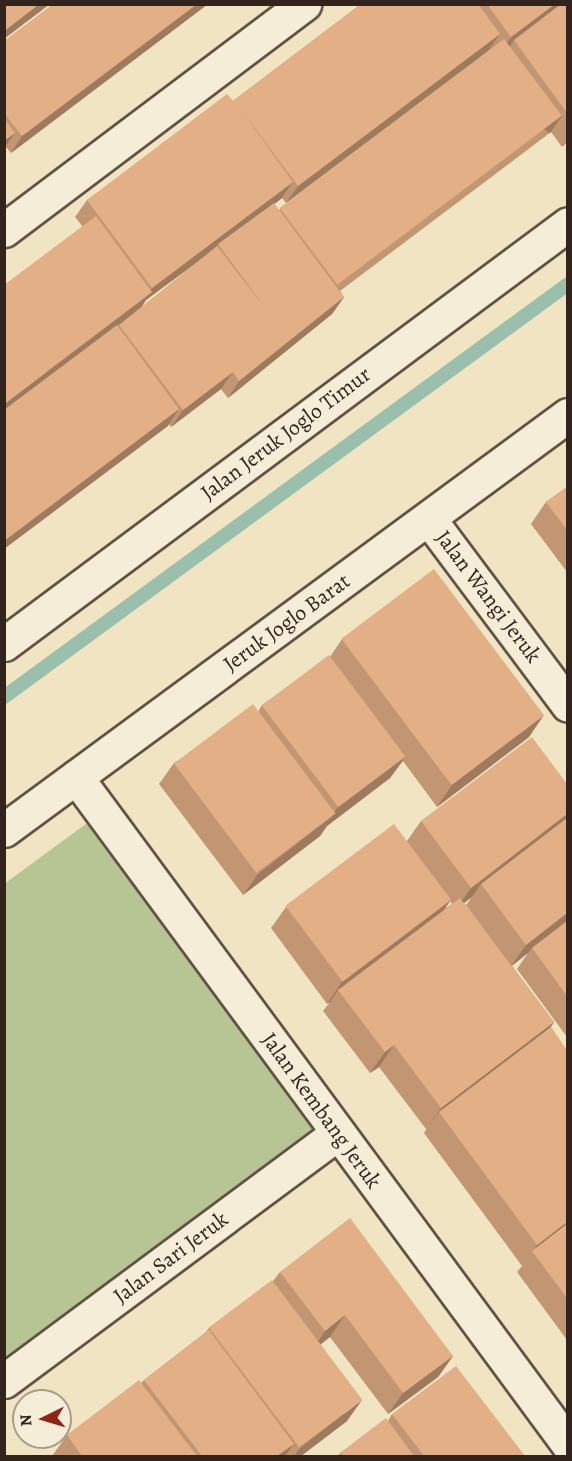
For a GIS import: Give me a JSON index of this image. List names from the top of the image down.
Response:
{
  "streets": {
    "street": [
      "Jalan Jeruk Joglo Timur",
      "Jalan Wangi Jeruk",
      "Jeruk Joglo Barat",
      "Jalan Kembang Jeruk",
      "Jalan Sari Jeruk"
    ]
  },
  "crossings": [
    ["Jalan Wangi Jeruk", "Jeruk Joglo Barat"],
    ["Jeruk Joglo Barat", "Jalan Kembang Jeruk"],
    ["Jalan Kembang Jeruk", "Jalan Sari Jeruk"]
  ],
  "north": "left"
}
